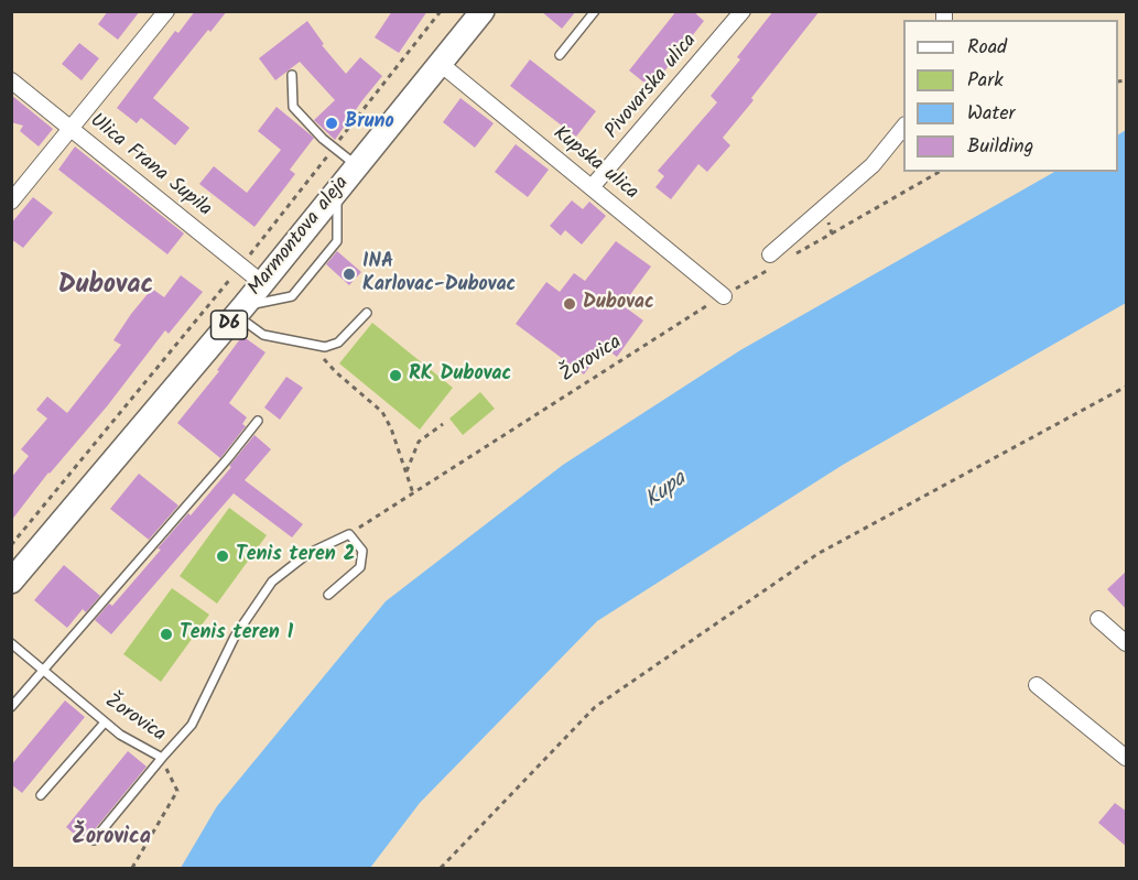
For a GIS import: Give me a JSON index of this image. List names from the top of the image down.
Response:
{
  "streets": {
    "main road": ["Marmontova aleja", "D6"],
    "street": ["Pivovarska ulica", "Kupska ulica", "Ulica Frana Supila"],
    "lane": ["Žorovica"]
  },
  "crossings": [
    ["Pivovarska ulica", "Kupska ulica"],
    ["Kupska ulica", "Marmontova aleja"],
    ["Kupska ulica", "Žorovica"],
    ["Ulica Frana Supila", "Marmontova aleja"]
  ],
  "districts": ["Dubovac", "Žorovica"],
  "water": ["Kupa"],
  "places": [
    "Bruno",
    "INA Karlovac-Dubovac",
    "Dubovac",
    "RK Dubovac",
    "Tenis teren 2",
    "Tenis teren 1"
  ],
  "legend": [
    "Road",
    "Park",
    "Water",
    "Building"
  ]
}
